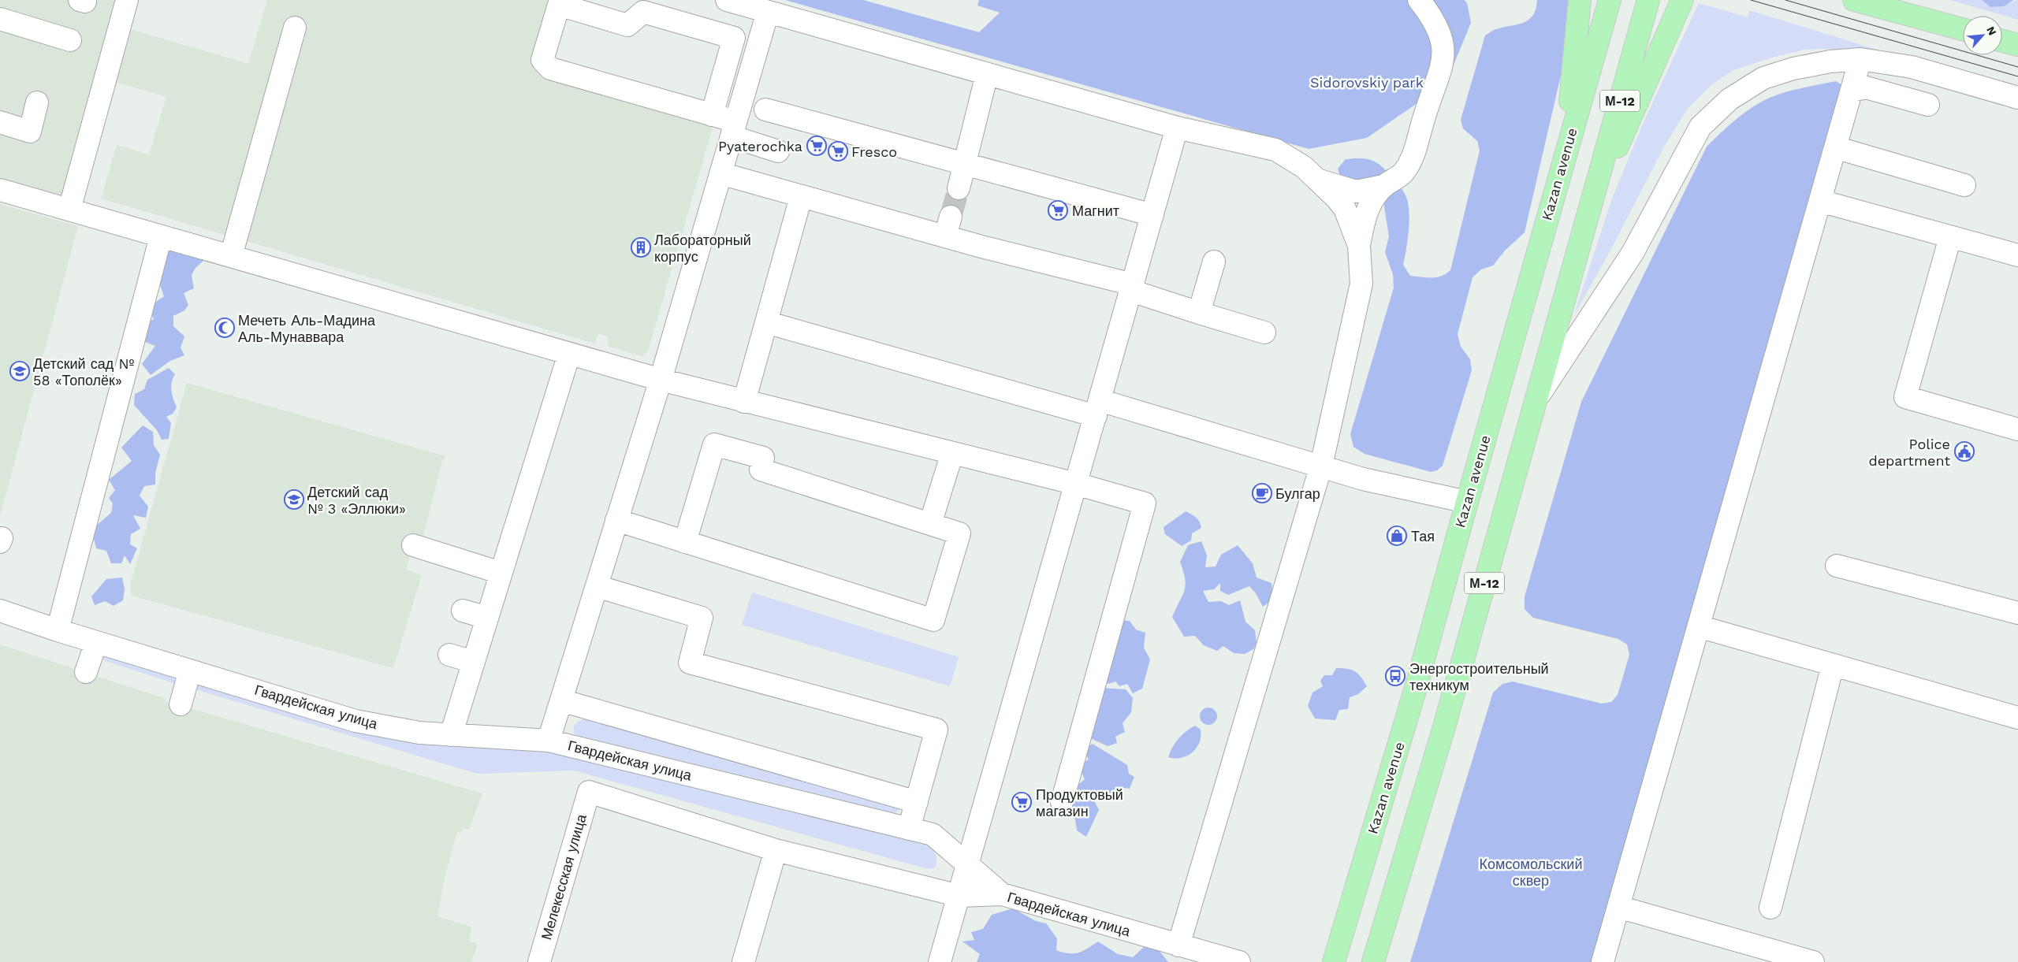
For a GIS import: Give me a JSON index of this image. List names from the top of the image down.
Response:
{
  "streets": {
    "main road": ["М-12", "Kazan avenue"],
    "street": ["Гвардейская улица", "Мелекесская улица"]
  },
  "parks": ["Sidorovskiy park", "Комсомольский сквер"],
  "places": {
    "supermarket": [
      "Pyaterochka",
      "Fresco",
      "Магнит",
      "Продуктовый магазин"
    ],
    "building": ["Лабораторный корпус"],
    "mosque": ["Мечеть Аль-Мадина Аль-Мунаввара"],
    "school or university": ["Детский сад № 58 «Тополёк»", "Детский сад № 3 «Эллюки»"],
    "public building": ["Police department"],
    "cafe": ["Булгар"],
    "shop": ["Тая"],
    "bus stop": ["Энергостроительный техникум"]
  },
  "north": "top right"
}
